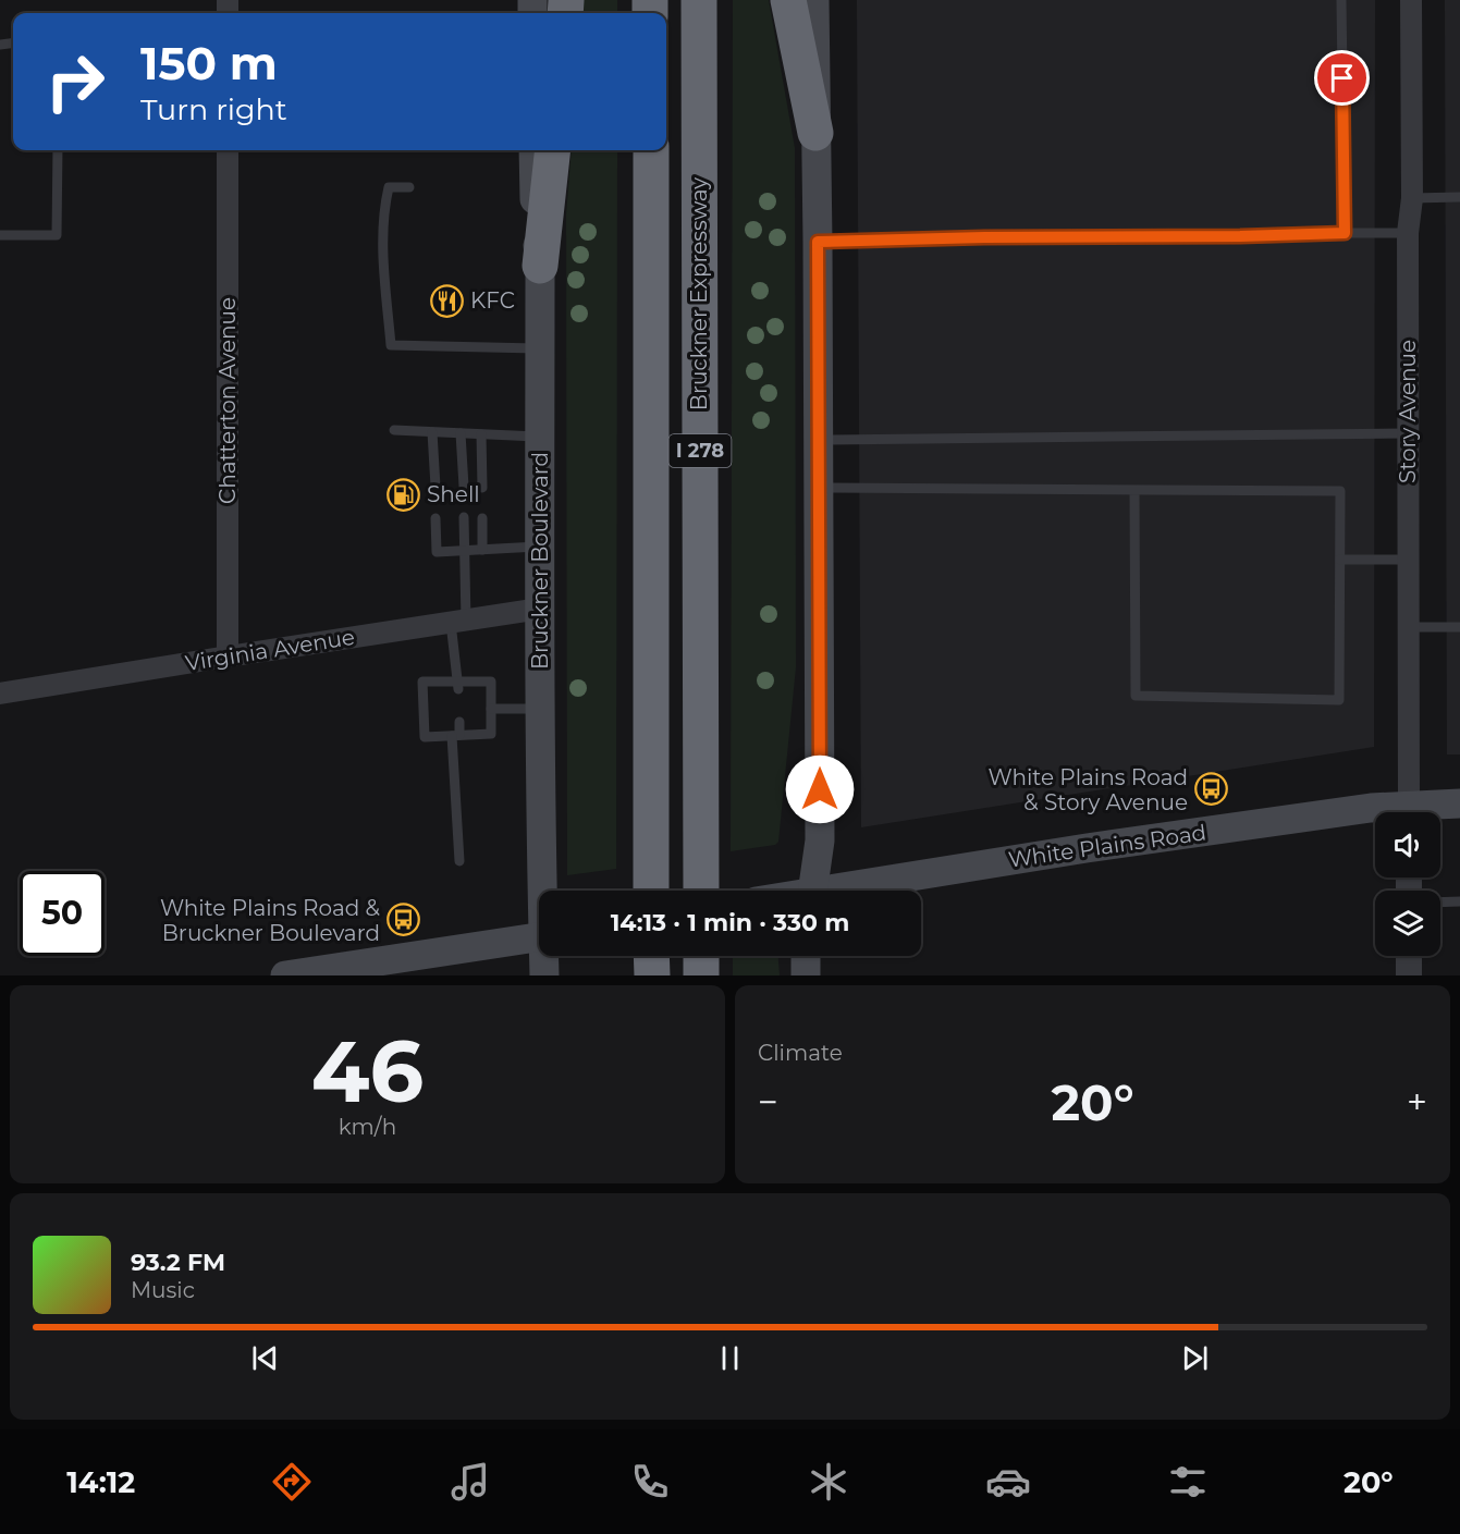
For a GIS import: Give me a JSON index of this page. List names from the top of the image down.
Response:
{
  "streets": {
    "highway": ["Bruckner Expressway", "I 278"],
    "main road": ["Bruckner Boulevard", "White Plains Road"],
    "street": ["Chatterton Avenue", "Story Avenue", "Virginia Avenue"]
  },
  "crossings": [
    ["Chatterton Avenue", "Virginia Avenue"],
    ["Bruckner Boulevard", "Virginia Avenue"]
  ],
  "places": {
    "restaurant": ["KFC"],
    "fuel station": ["Shell"],
    "bus stop": ["White Plains Road & Story Avenue", "White Plains Road & Bruckner Boulevard"]
  },
  "page": {
    "turn": ["150 m", "Turn right"],
    "limit": "50",
    "trip": "14:13 · 1 min · 330 m",
    "tile": [
      ["46", "km/h"],
      "Climate"
    ],
    "heat": ["−", "20°", "+"],
    "song": ["93.2 FM", "Music"],
    "tabs": ["14:12", "20°"]
  }
}
